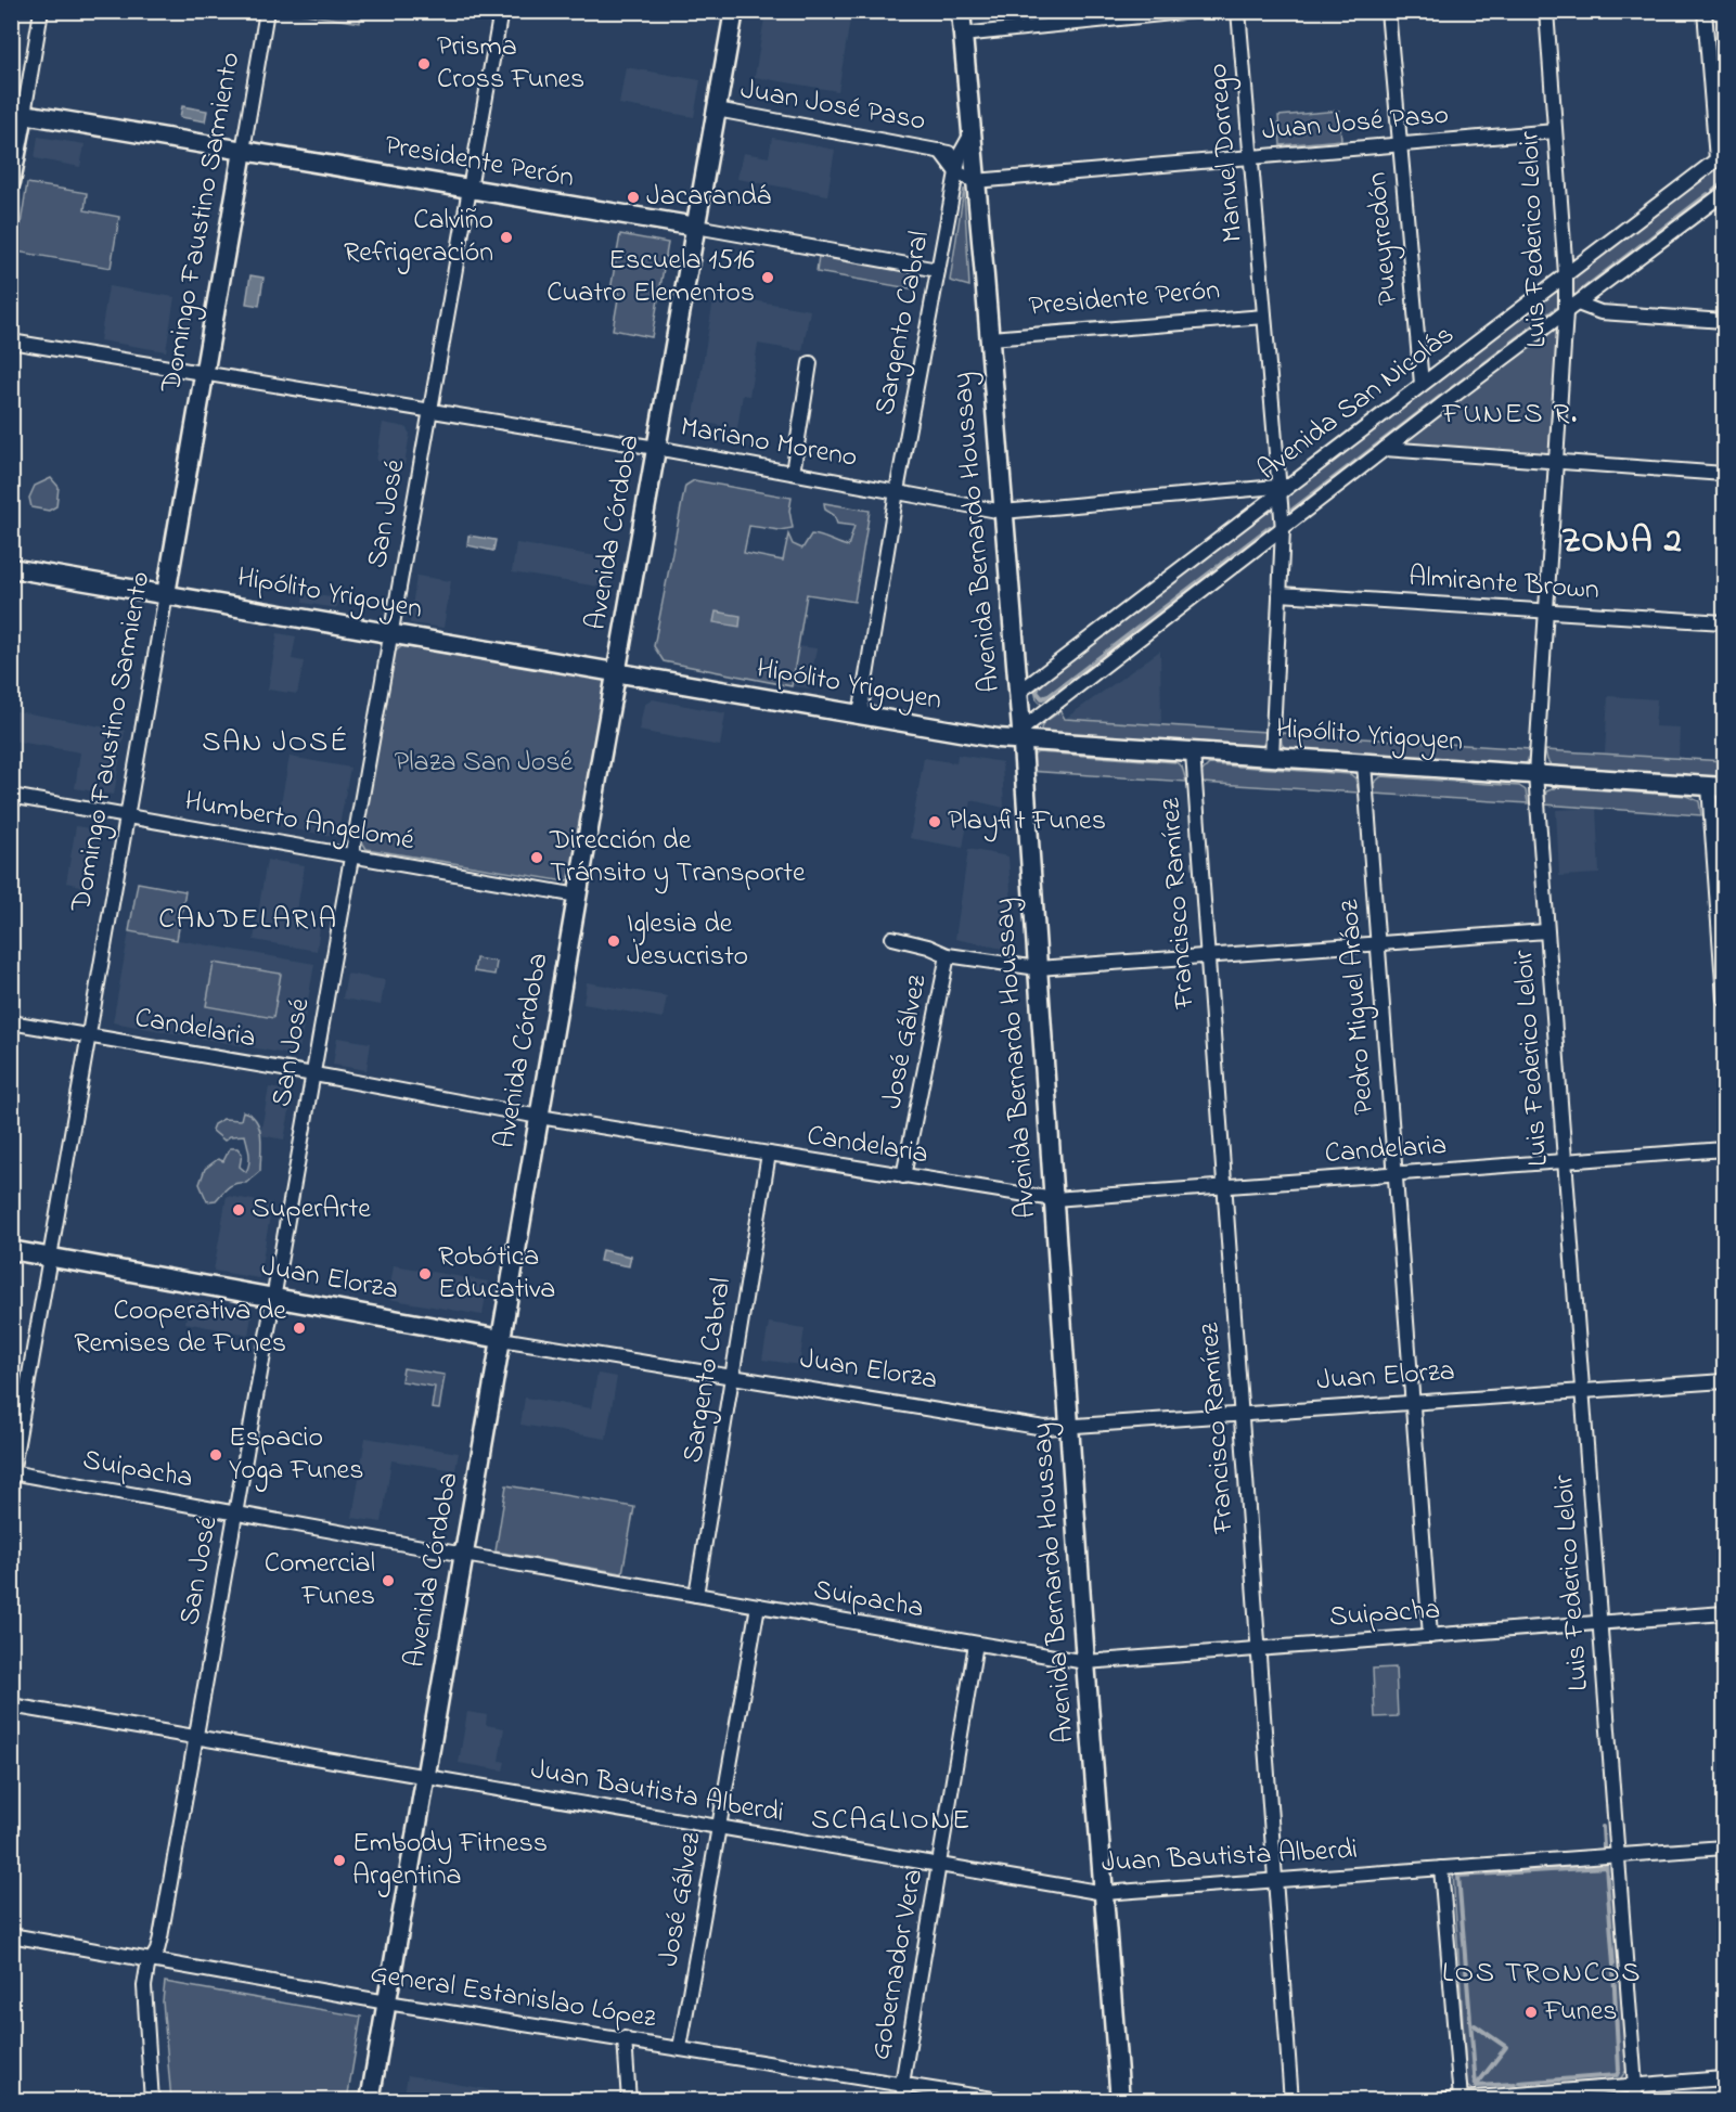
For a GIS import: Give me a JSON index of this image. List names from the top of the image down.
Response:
{
  "streets": {
    "main road": [
      "Presidente Perón",
      "Domingo Faustino Sarmiento",
      "Avenida Córdoba",
      "Avenida Bernardo Houssay",
      "Hipólito Yrigoyen",
      "Juan Elorza"
    ],
    "street": [
      "Juan José Paso",
      "Manuel Dorrego",
      "Pueyrredón",
      "Luis Federico Leloir",
      "Sargento Cabral",
      "Avenida San Nicolás",
      "Mariano Moreno",
      "San José",
      "Almirante Brown",
      "Humberto Angelomé",
      "Francisco Ramírez",
      "Pedro Miguel Aráoz",
      "Candelaria",
      "José Gálvez",
      "Suipacha",
      "Juan Bautista Alberdi",
      "Gobernador Vera",
      "General Estanislao López"
    ]
  },
  "crossings": [
    ["Juan José Paso", "Manuel Dorrego"],
    ["Juan José Paso", "Pueyrredón"],
    ["Juan José Paso", "Luis Federico Leloir"],
    ["Juan José Paso", "Sargento Cabral"],
    ["Juan José Paso", "Avenida Córdoba"],
    ["Juan José Paso", "Avenida Bernardo Houssay"],
    ["Manuel Dorrego", "Presidente Perón"],
    ["Manuel Dorrego", "Avenida San Nicolás"],
    ["Manuel Dorrego", "Mariano Moreno"],
    ["Manuel Dorrego", "Almirante Brown"],
    ["Manuel Dorrego", "Hipólito Yrigoyen"],
    ["Presidente Perón", "Domingo Faustino Sarmiento"],
    ["Presidente Perón", "Sargento Cabral"],
    ["Presidente Perón", "San José"],
    ["Presidente Perón", "Avenida Córdoba"],
    ["Presidente Perón", "Avenida Bernardo Houssay"],
    ["Domingo Faustino Sarmiento", "Mariano Moreno"],
    ["Domingo Faustino Sarmiento", "Hipólito Yrigoyen"],
    ["Domingo Faustino Sarmiento", "Humberto Angelomé"],
    ["Domingo Faustino Sarmiento", "Candelaria"],
    ["Domingo Faustino Sarmiento", "Juan Elorza"],
    ["Domingo Faustino Sarmiento", "Suipacha"],
    ["Pueyrredón", "Avenida San Nicolás"],
    ["Luis Federico Leloir", "Avenida San Nicolás"],
    ["Luis Federico Leloir", "Almirante Brown"],
    ["Luis Federico Leloir", "Hipólito Yrigoyen"],
    ["Luis Federico Leloir", "Candelaria"],
    ["Luis Federico Leloir", "Juan Elorza"],
    ["Luis Federico Leloir", "Suipacha"],
    ["Luis Federico Leloir", "Juan Bautista Alberdi"],
    ["Sargento Cabral", "Mariano Moreno"],
    ["Sargento Cabral", "Avenida Bernardo Houssay"],
    ["Sargento Cabral", "Hipólito Yrigoyen"],
    ["Sargento Cabral", "Candelaria"],
    ["Sargento Cabral", "Juan Elorza"],
    ["Sargento Cabral", "Suipacha"],
    ["Avenida San Nicolás", "Mariano Moreno"],
    ["Avenida San Nicolás", "Avenida Bernardo Houssay"],
    ["Avenida San Nicolás", "Hipólito Yrigoyen"],
    ["Mariano Moreno", "San José"],
    ["Mariano Moreno", "Avenida Córdoba"],
    ["Mariano Moreno", "Avenida Bernardo Houssay"],
    ["San José", "Hipólito Yrigoyen"],
    ["San José", "Humberto Angelomé"],
    ["San José", "Candelaria"],
    ["San José", "Juan Elorza"],
    ["San José", "Suipacha"],
    ["San José", "Juan Bautista Alberdi"],
    ["San José", "General Estanislao López"],
    ["Avenida Córdoba", "Hipólito Yrigoyen"],
    ["Avenida Córdoba", "Humberto Angelomé"],
    ["Avenida Córdoba", "Candelaria"],
    ["Avenida Córdoba", "Juan Elorza"],
    ["Avenida Córdoba", "Suipacha"],
    ["Avenida Córdoba", "Juan Bautista Alberdi"],
    ["Avenida Córdoba", "General Estanislao López"],
    ["Avenida Bernardo Houssay", "Hipólito Yrigoyen"],
    ["Avenida Bernardo Houssay", "Candelaria"],
    ["Avenida Bernardo Houssay", "Juan Elorza"],
    ["Avenida Bernardo Houssay", "Suipacha"],
    ["Avenida Bernardo Houssay", "Juan Bautista Alberdi"],
    ["Hipólito Yrigoyen", "Francisco Ramírez"],
    ["Hipólito Yrigoyen", "Pedro Miguel Aráoz"],
    ["Francisco Ramírez", "Candelaria"],
    ["Francisco Ramírez", "Juan Elorza"],
    ["Francisco Ramírez", "Suipacha"],
    ["Francisco Ramírez", "Juan Bautista Alberdi"],
    ["Pedro Miguel Aráoz", "Candelaria"],
    ["Pedro Miguel Aráoz", "Juan Elorza"],
    ["Pedro Miguel Aráoz", "Suipacha"],
    ["Candelaria", "José Gálvez"],
    ["José Gálvez", "Suipacha"],
    ["José Gálvez", "Juan Bautista Alberdi"],
    ["José Gálvez", "General Estanislao López"],
    ["Suipacha", "Gobernador Vera"],
    ["Juan Bautista Alberdi", "Gobernador Vera"],
    ["Gobernador Vera", "General Estanislao López"]
  ],
  "districts": [
    "FUNES R.",
    "ZONA 2",
    "SAN JOSÉ",
    "CANDELARIA",
    "SCAGLIONE",
    "LOS TRONCOS"
  ],
  "parks": ["Plaza San José"],
  "places": [
    "Prisma Cross Funes",
    "Jacarandá",
    "Calviño Refrigeración",
    "Escuela 1516 Cuatro Elementos",
    "Playfit Funes",
    "Dirección de Tránsito y Transporte",
    "Iglesia de Jesucristo",
    "SuperArte",
    "Robótica Educativa",
    "Cooperativa de Remises de Funes",
    "Espacio Yoga Funes",
    "Comercial Funes",
    "Embody Fitness Argentina",
    "Funes"
  ]
}
